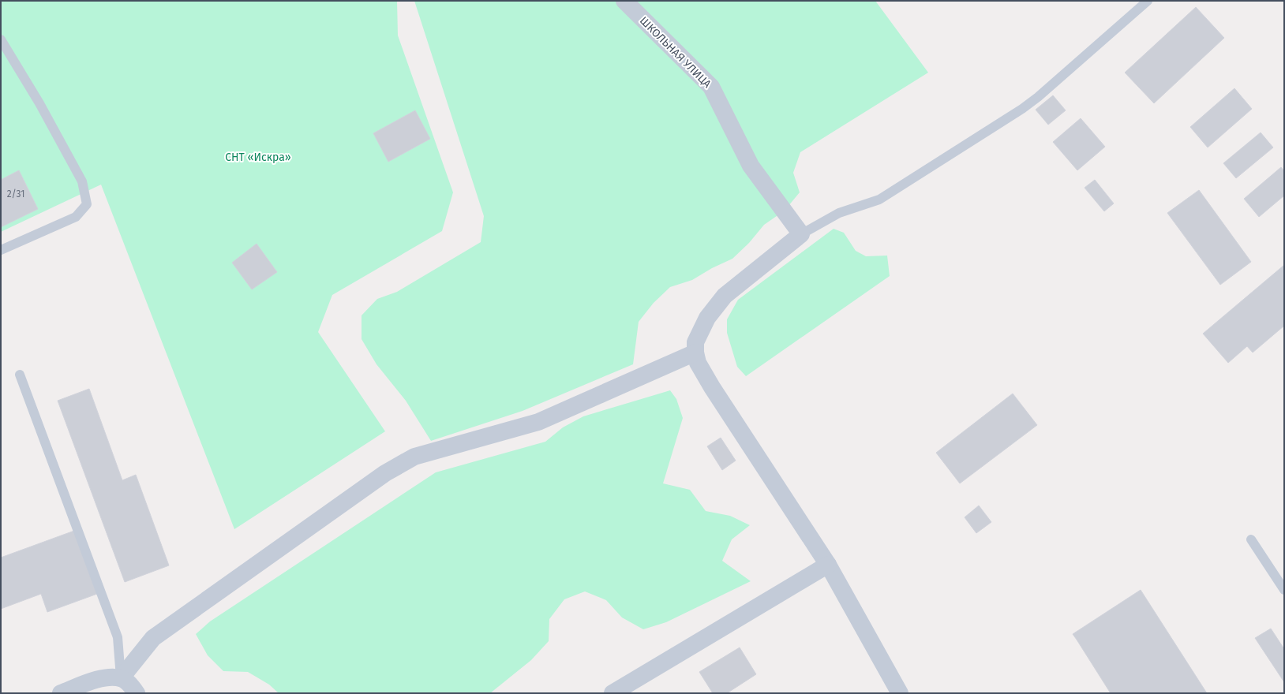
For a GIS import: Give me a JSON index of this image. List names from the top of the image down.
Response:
{
  "streets": {
    "street": ["ШКОЛЬНАЯ УЛИЦА"]
  },
  "parks": ["СНТ «Искра»"],
  "house_numbers": ["2/31"]
}
